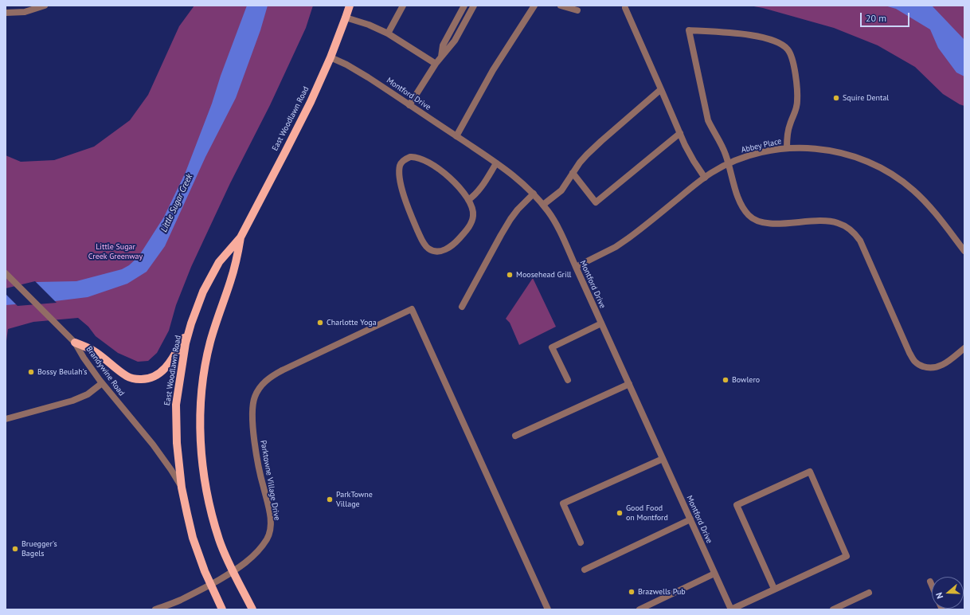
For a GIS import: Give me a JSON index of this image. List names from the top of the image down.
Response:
{
  "streets": {
    "main road": ["East Woodlawn Road"],
    "street": [
      "Montford Drive",
      "Abbey Place",
      "Brandywine Road",
      "Parktowne Village Drive"
    ]
  },
  "crossings": [
    ["Montford Drive", "East Woodlawn Road"],
    ["Montford Drive", "Abbey Place"],
    ["East Woodlawn Road", "Brandywine Road"],
    ["East Woodlawn Road", "Parktowne Village Drive"]
  ],
  "water": ["Little Sugar Creek"],
  "parks": ["Little Sugar Creek Greenway"],
  "places": [
    "Squire Dental",
    "Moosehead Grill",
    "Charlotte Yoga",
    "Bossy Beulah's",
    "Bowlero",
    "ParkTowne Village",
    "Good Food on Montford",
    "Bruegger's Bagels",
    "Brazwells Pub"
  ],
  "scale_bar": "20 m",
  "north": "left"
}
